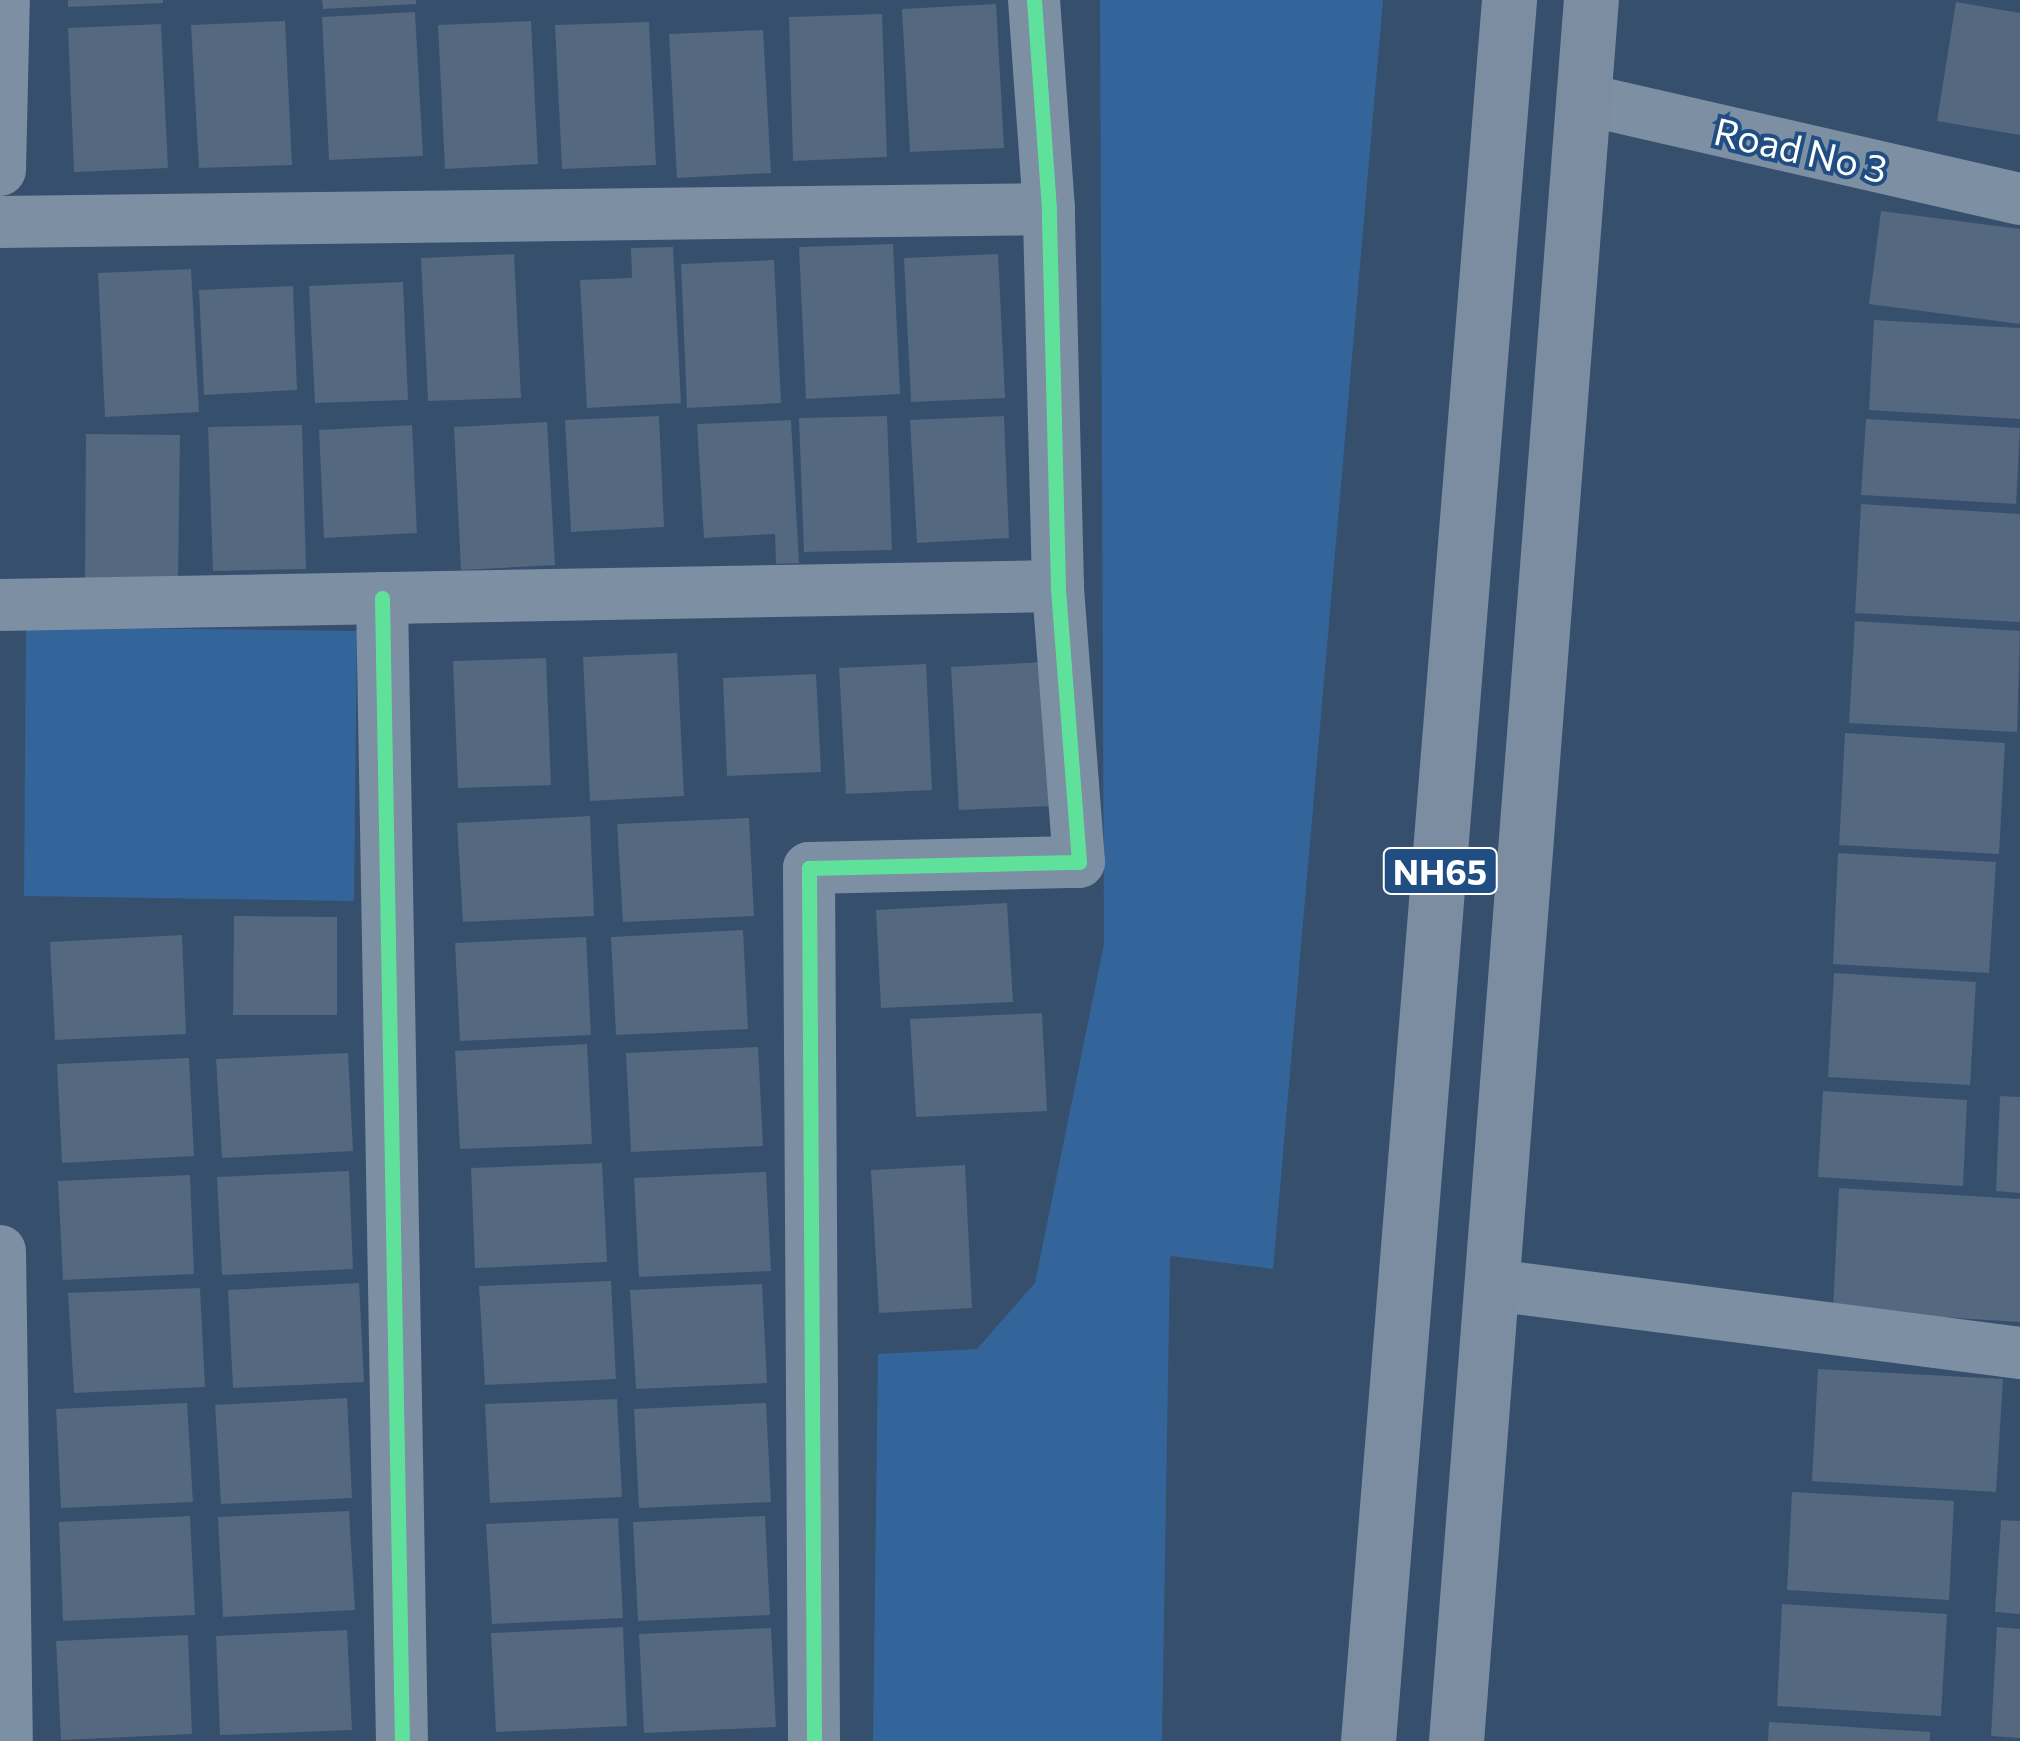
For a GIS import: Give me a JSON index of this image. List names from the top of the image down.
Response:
{
  "streets": {
    "highway": ["NH65"],
    "street": ["Road No 3"]
  },
  "crossings": [
    ["Road No 3", "NH65"]
  ]
}
